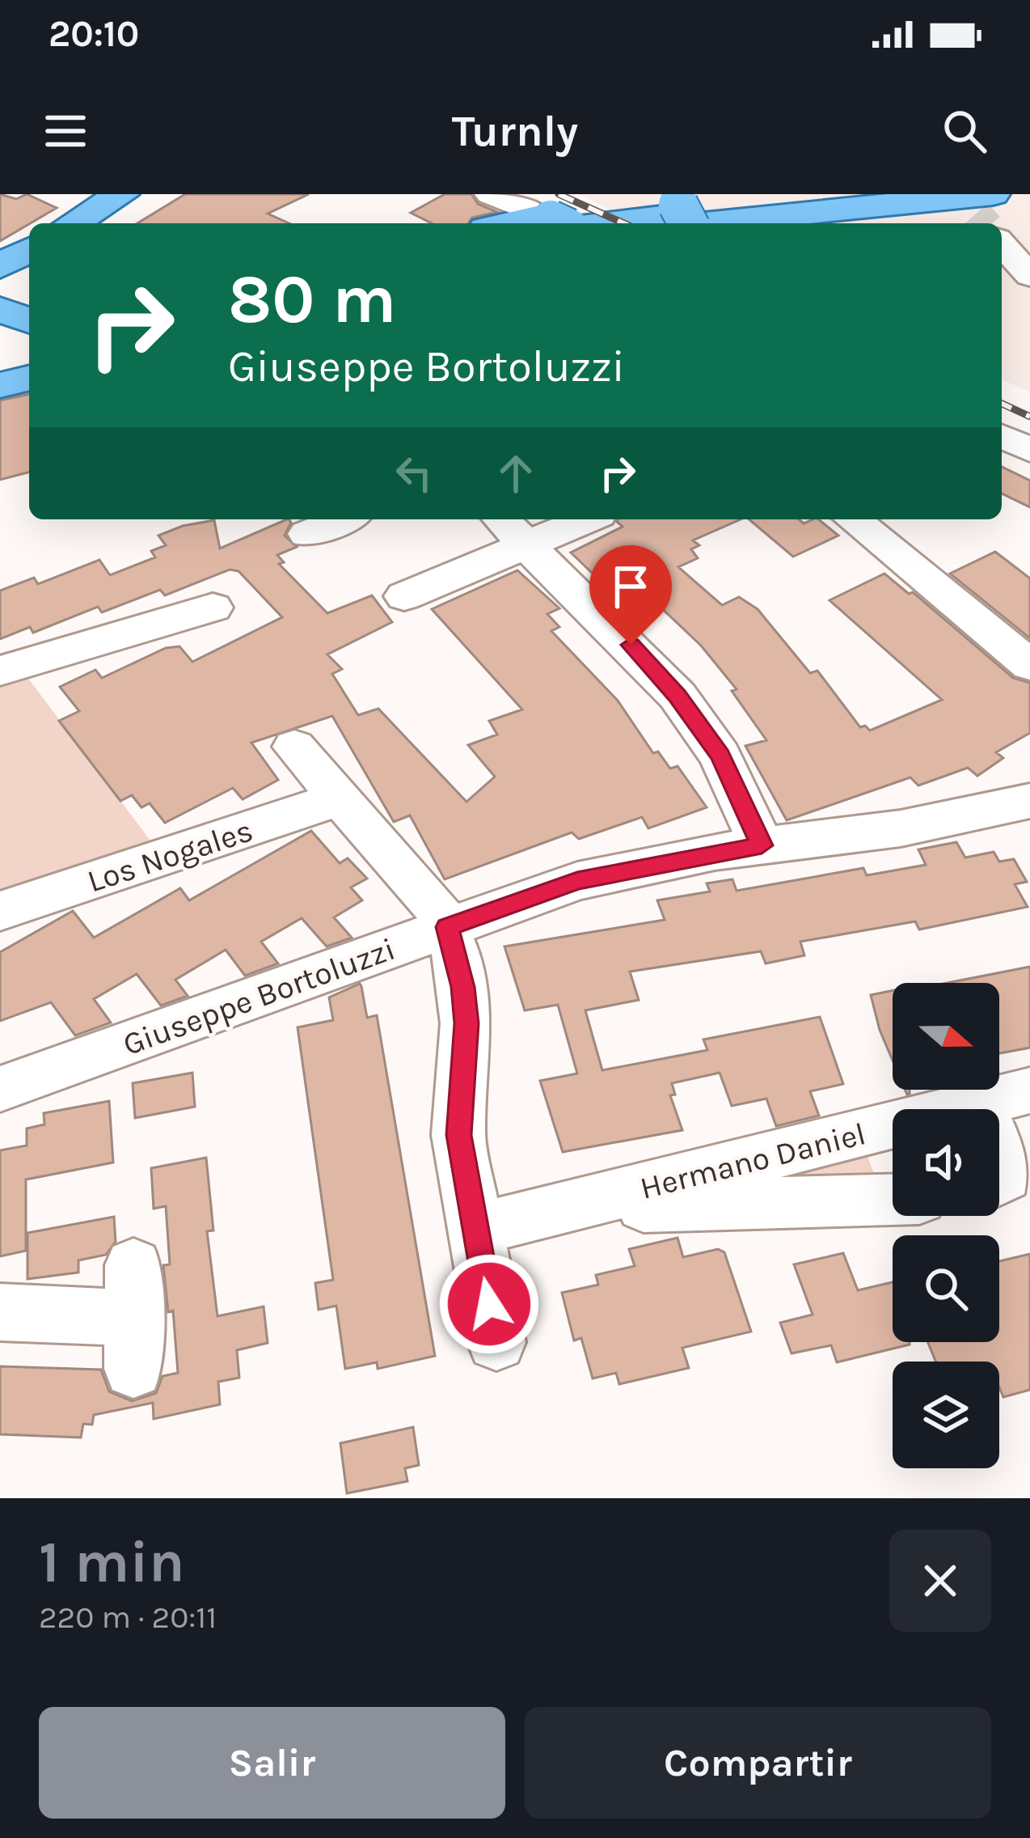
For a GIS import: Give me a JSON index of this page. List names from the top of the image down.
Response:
{
  "streets": {
    "street": ["Los Nogales", "Giuseppe Bortoluzzi", "Hermano Daniel"]
  },
  "north": "right",
  "page": {
    "status": "20:10",
    "header": "Turnly",
    "turn": ["80 m", "Giuseppe Bortoluzzi"],
    "heading": ["1 min", "220 m · 20:11"],
    "buttons": ["Salir", "Compartir"]
  }
}
